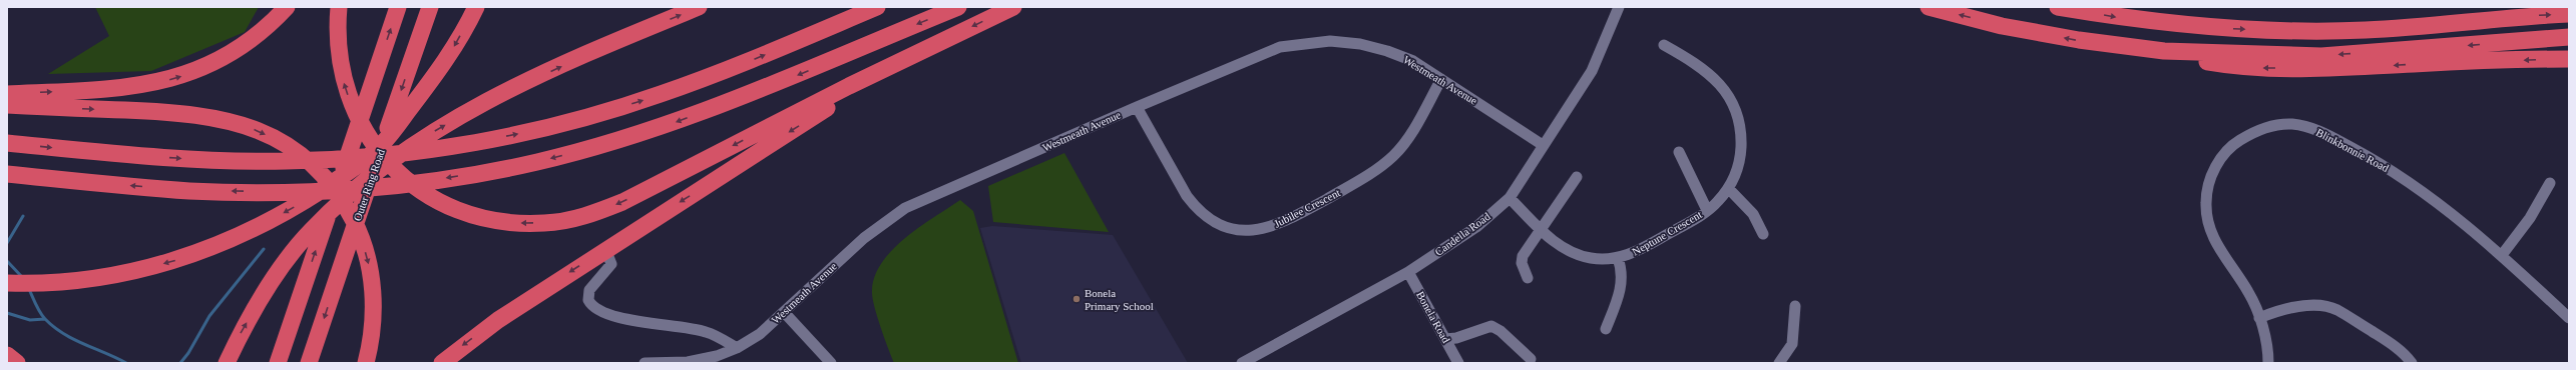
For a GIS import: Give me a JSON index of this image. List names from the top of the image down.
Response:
{
  "streets": {
    "highway": ["Outer Ring Road"],
    "street": [
      "Westmeath Avenue",
      "Blinkbonnie Road",
      "Jubilee Crescent",
      "Neptune Crescent",
      "Candella Road",
      "Bonela Road"
    ]
  },
  "crossings": [
    ["Westmeath Avenue", "Jubilee Crescent"],
    ["Westmeath Avenue", "Candella Road"],
    ["Neptune Crescent", "Candella Road"],
    ["Candella Road", "Bonela Road"]
  ],
  "places": ["Bonela Primary School"]
}
